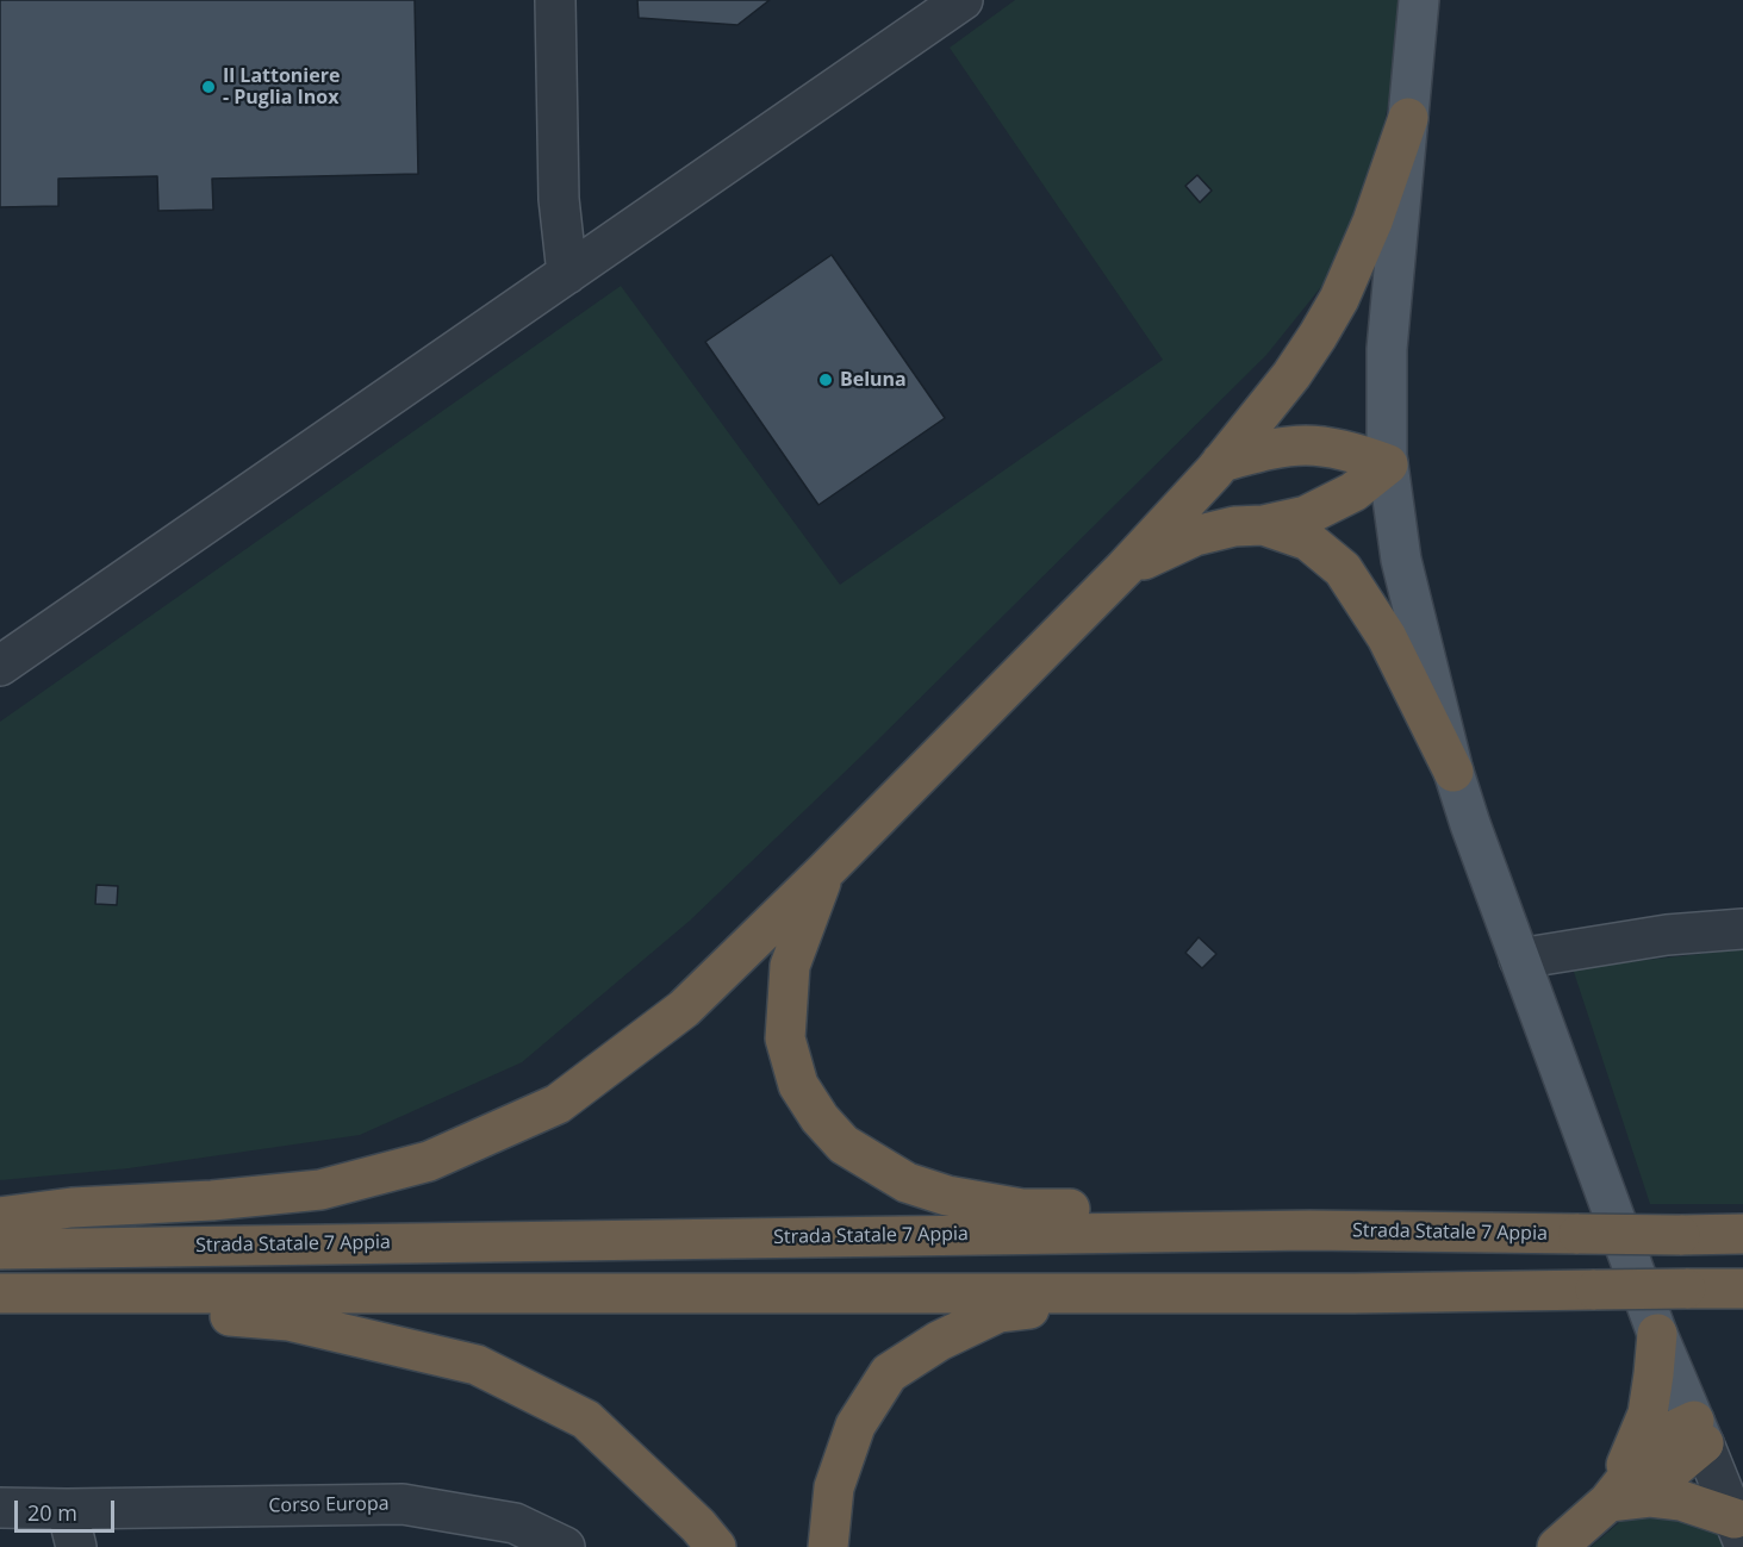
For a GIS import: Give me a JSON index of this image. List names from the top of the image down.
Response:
{
  "streets": {
    "highway": ["Strada Statale 7 Appia"],
    "street": ["Corso Europa"]
  },
  "places": ["Il Lattoniere - Puglia Inox", "Beluna"],
  "scale_bar": "20 m"
}
